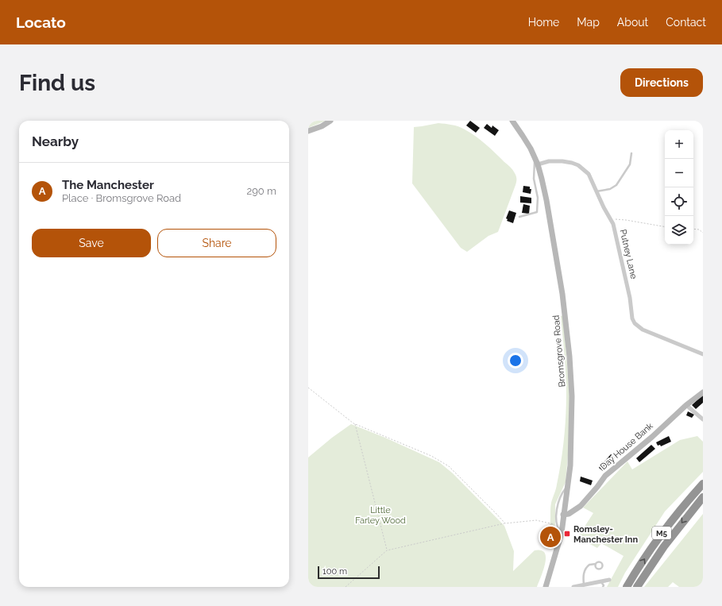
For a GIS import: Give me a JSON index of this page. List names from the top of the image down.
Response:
{
  "streets": {
    "highway": ["M5"],
    "main road": ["Bromsgrove Road", "Day House Bank"],
    "street": ["Putney Lane"]
  },
  "crossings": [
    ["Putney Lane", "Bromsgrove Road"],
    ["Bromsgrove Road", "Day House Bank"]
  ],
  "parks": ["Little Farley Wood"],
  "places": {
    "transit": ["Romsley- Manchester Inn"]
  },
  "scale_bar": "100 m",
  "page": {
    "header": "Locato",
    "nav": [
      "Home",
      "Map",
      "About",
      "Contact"
    ],
    "buttons": [
      "Directions",
      ["Save", "Share"]
    ],
    "title": "Find us",
    "heading": "Nearby",
    "map_buttons": ["+", "−"],
    "list": [
      {
        "mark": "A",
        "name": "The Manchester",
        "note": "Place · Bromsgrove Road",
        "value": "290 m"
      }
    ],
    "pins": "A",
    "scale": "100 m"
  }
}
